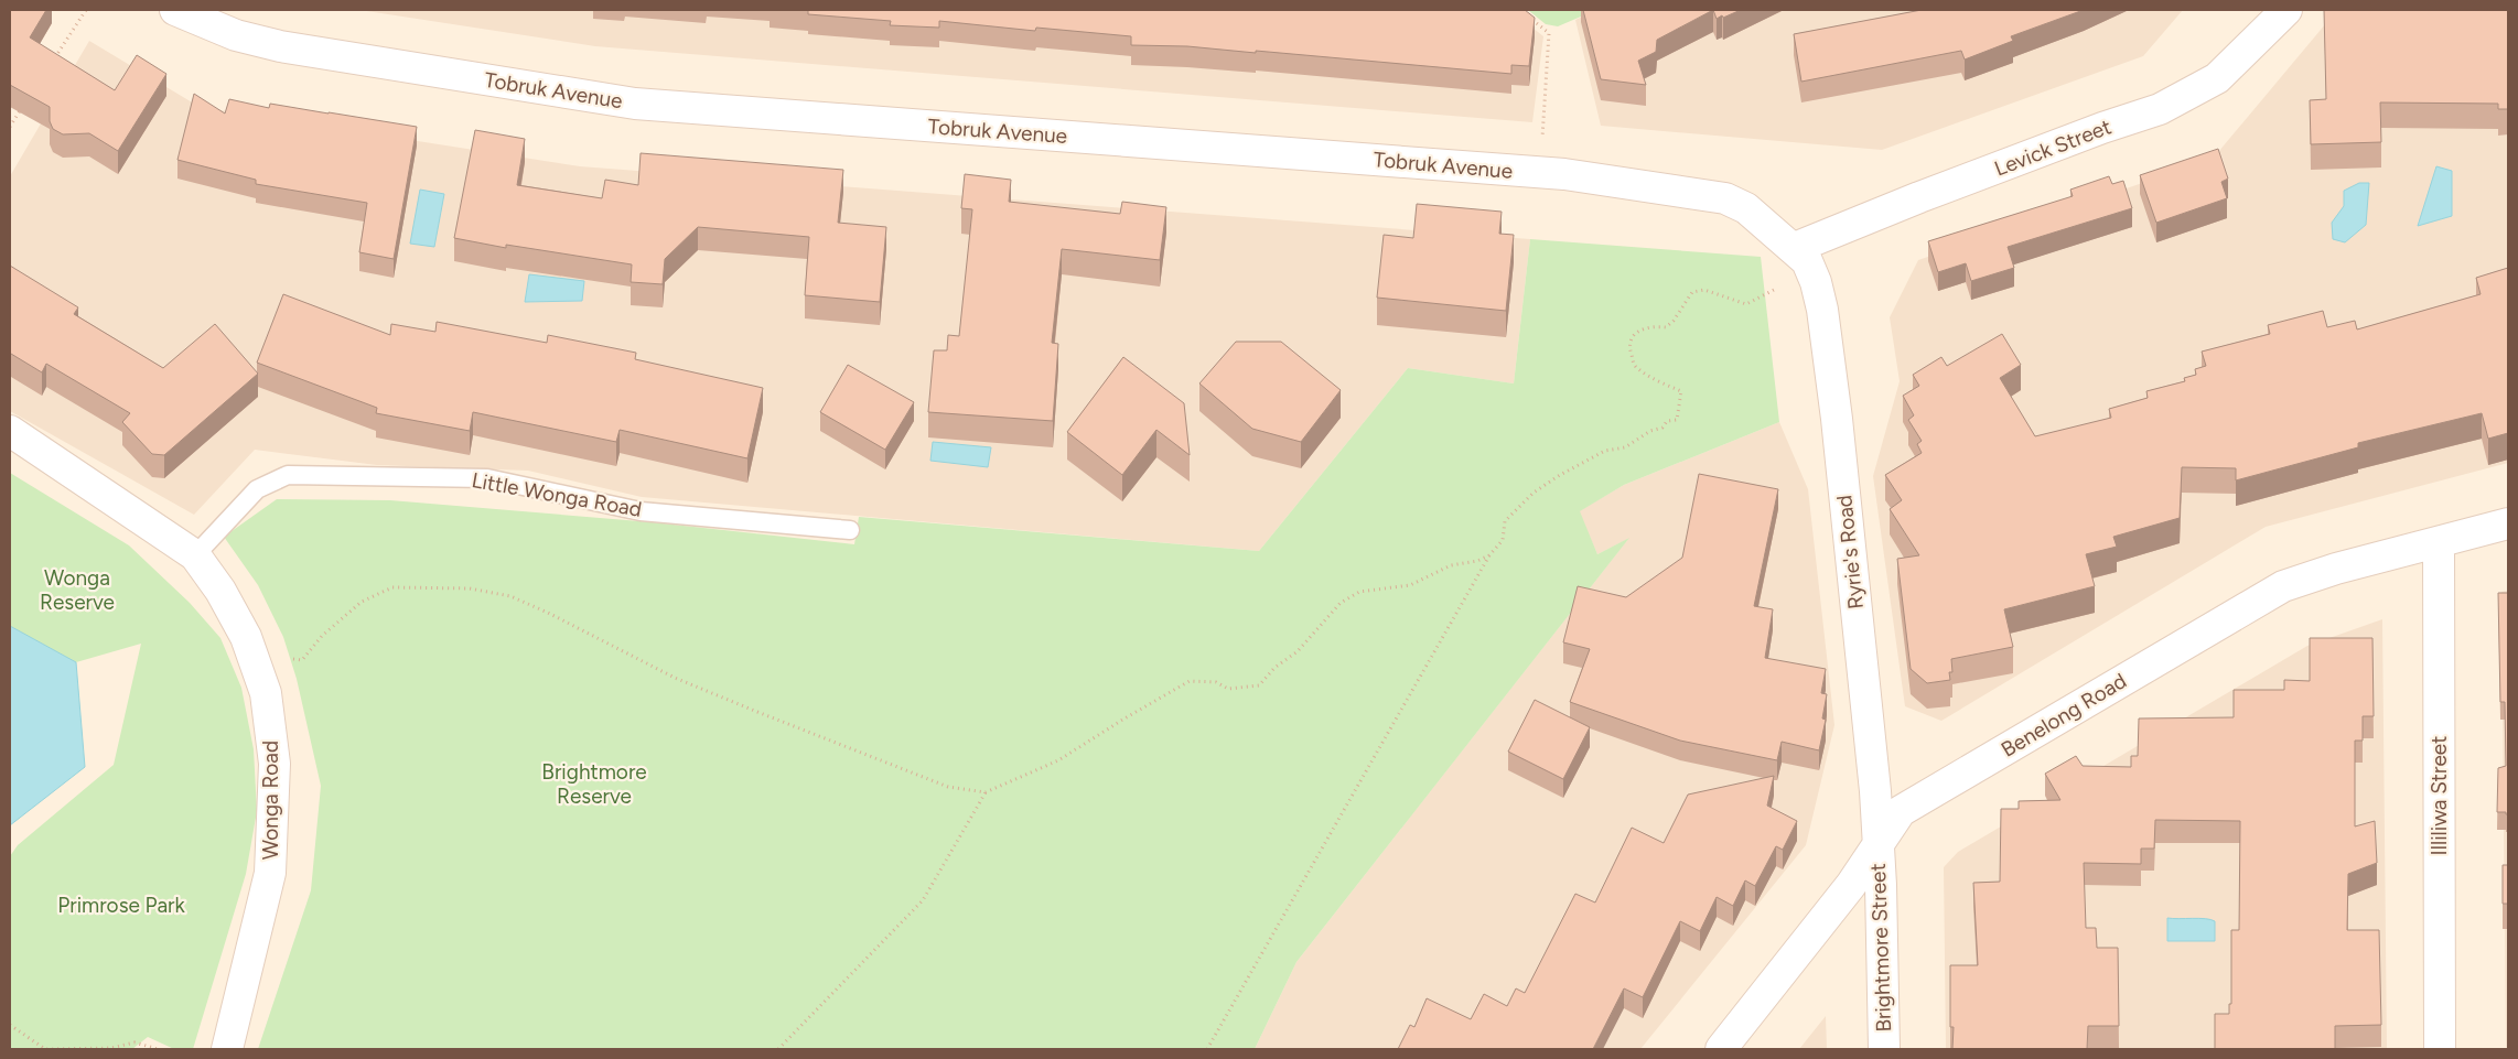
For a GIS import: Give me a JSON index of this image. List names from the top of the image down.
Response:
{
  "streets": {
    "street": [
      "Tobruk Avenue",
      "Levick Street",
      "Ryrie's Road",
      "Benelong Road",
      "Illiliwa Street",
      "Wonga Road",
      "Brightmore Street"
    ],
    "lane": ["Little Wonga Road"]
  },
  "crossings": [
    ["Tobruk Avenue", "Levick Street"],
    ["Tobruk Avenue", "Ryrie's Road"],
    ["Levick Street", "Ryrie's Road"],
    ["Little Wonga Road", "Wonga Road"],
    ["Ryrie's Road", "Benelong Road"],
    ["Ryrie's Road", "Brightmore Street"],
    ["Benelong Road", "Illiliwa Street"],
    ["Benelong Road", "Brightmore Street"]
  ],
  "parks": ["Wonga Reserve", "Brightmore Reserve", "Primrose Park"]
}
